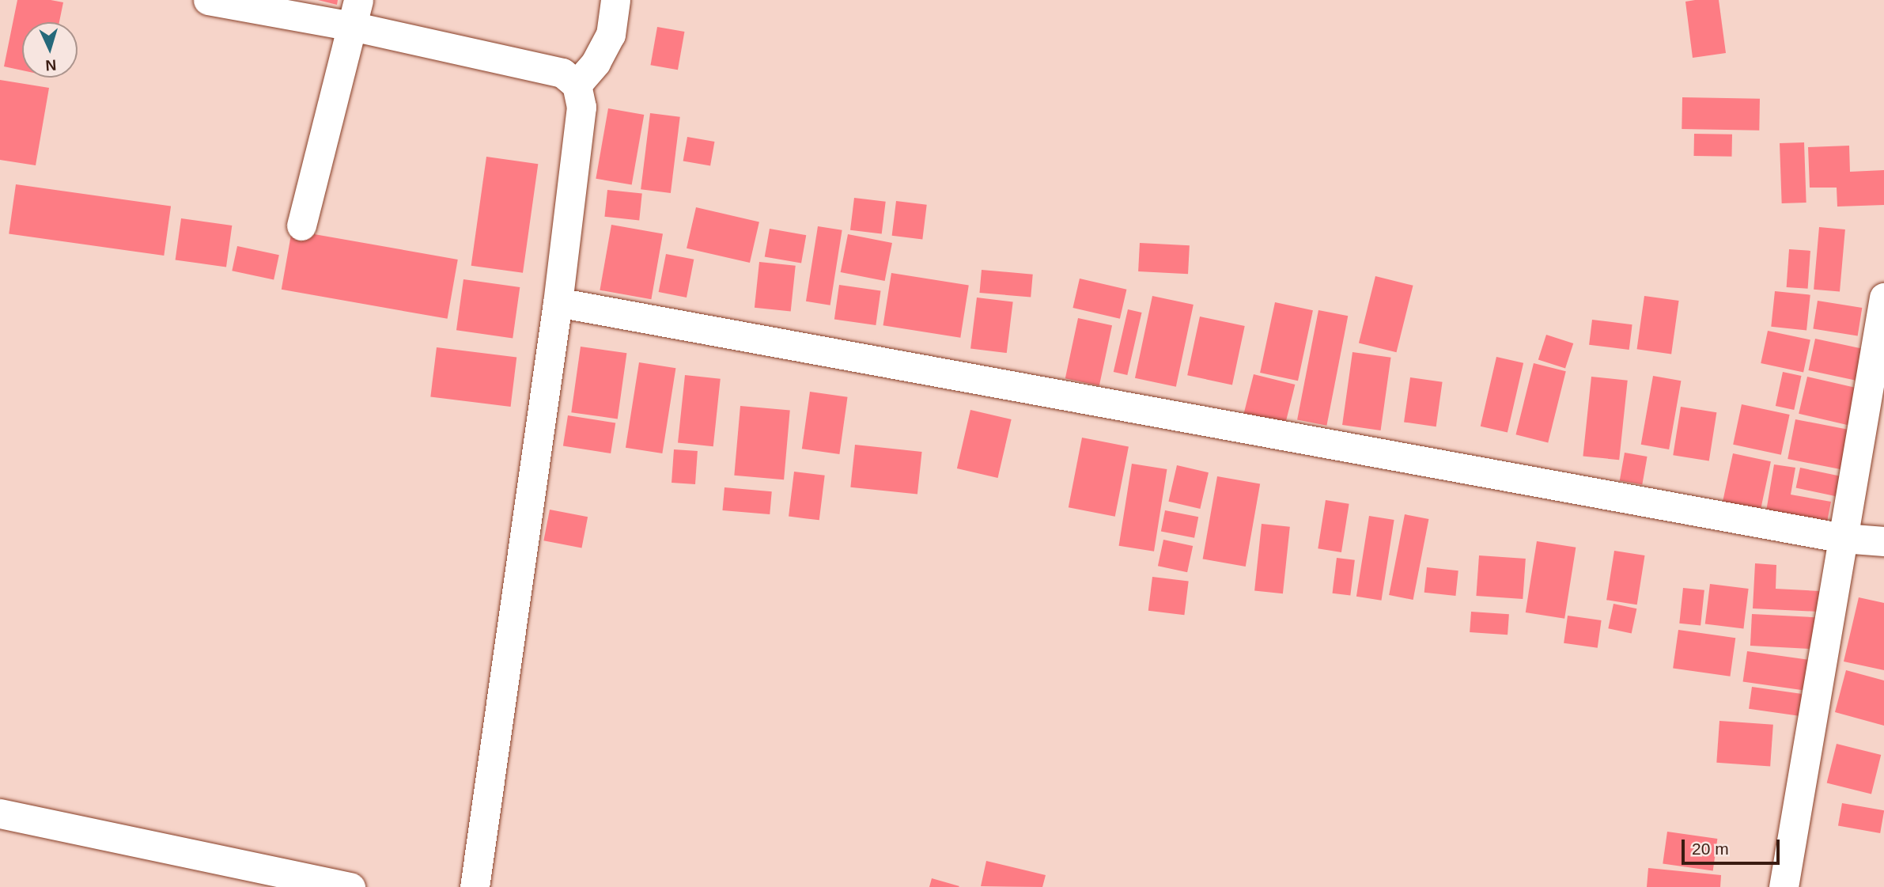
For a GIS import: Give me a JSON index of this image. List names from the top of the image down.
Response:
{
  "scale_bar": "20 m",
  "north": "bottom"
}
